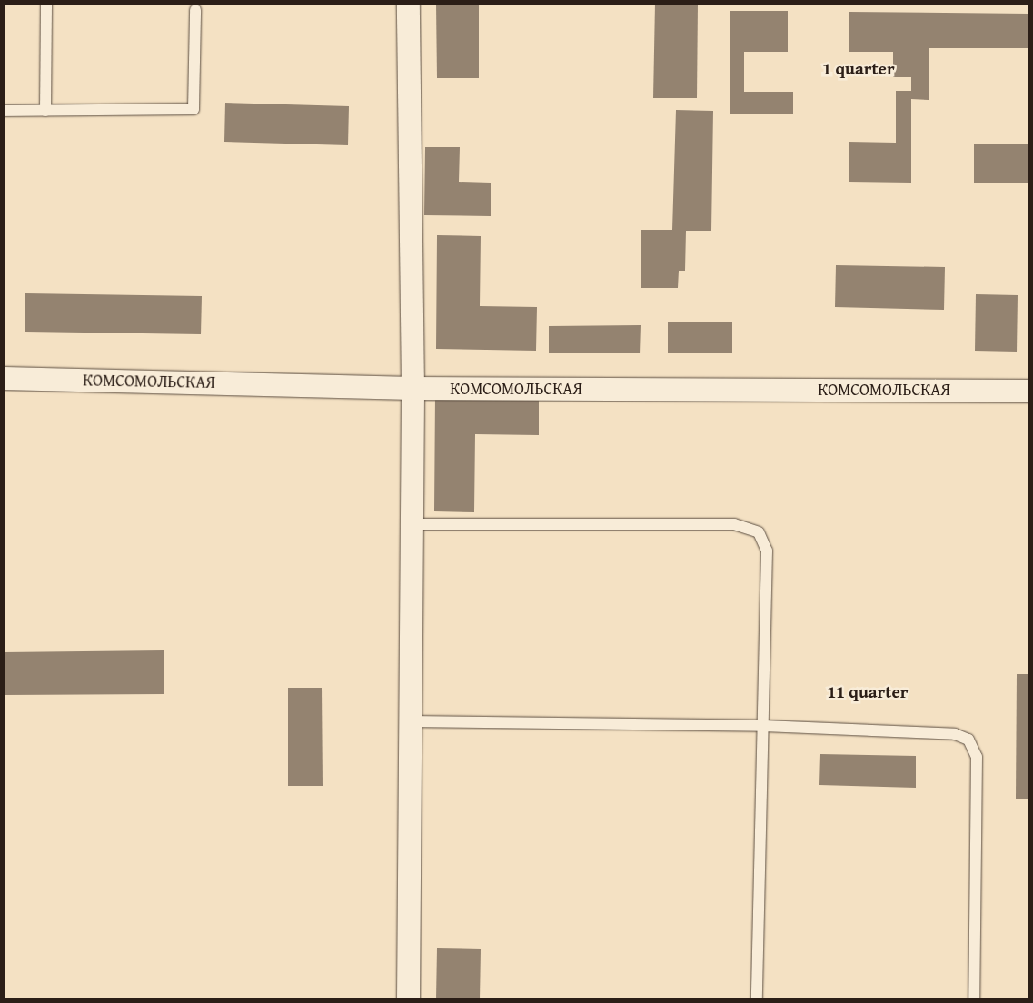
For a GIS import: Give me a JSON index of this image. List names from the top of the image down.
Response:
{
  "streets": {
    "street": ["КОМСОМОЛЬСКАЯ"]
  },
  "districts": ["1 quarter", "11 quarter"]
}
